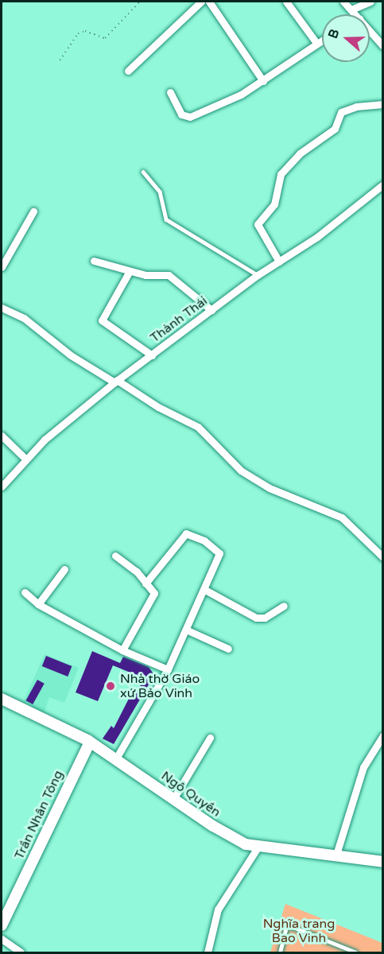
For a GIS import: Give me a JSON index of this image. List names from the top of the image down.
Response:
{
  "streets": {
    "street": ["Thành Thái", "Ngô Quyền", "Trần Nhân Tông"]
  },
  "crossings": [
    ["Ngô Quyền", "Trần Nhân Tông"]
  ],
  "parks": ["Nghĩa trang Bao Vinh"],
  "places": ["Nhà thờ Giáo xứ Bảo Vinh"],
  "north": "left"
}
